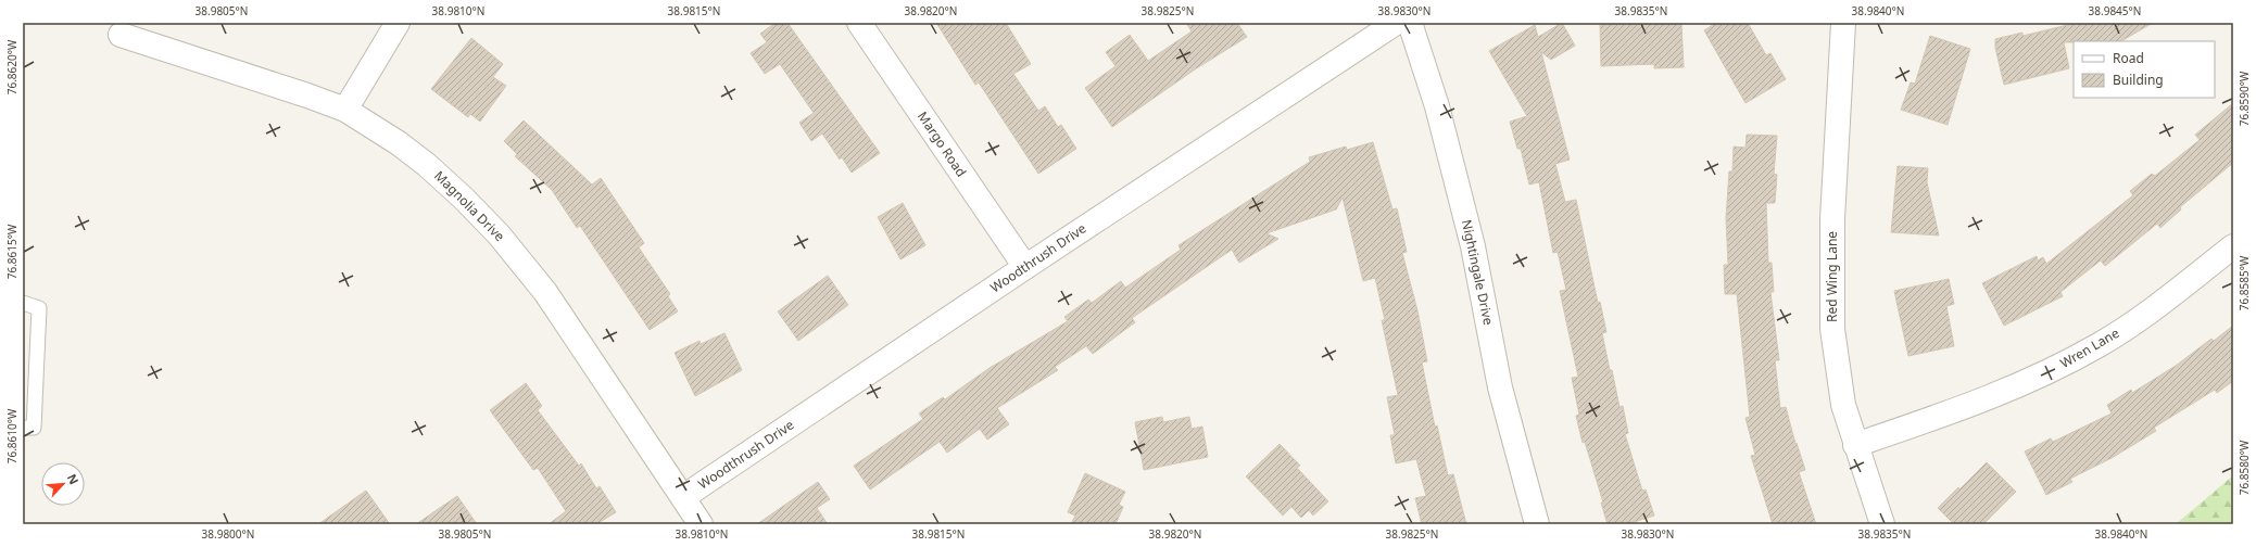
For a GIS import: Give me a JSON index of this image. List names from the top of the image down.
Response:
{
  "streets": {
    "street": [
      "Margo Road",
      "Magnolia Drive",
      "Woodthrush Drive",
      "Nightingale Drive",
      "Red Wing Lane",
      "Wren Lane"
    ]
  },
  "crossings": [
    ["Margo Road", "Woodthrush Drive"],
    ["Magnolia Drive", "Woodthrush Drive"],
    ["Red Wing Lane", "Wren Lane"]
  ],
  "legend": ["Road", "Building"],
  "north": "top right",
  "coordinates": [
    "38.9805°N",
    "38.9810°N",
    "38.9815°N",
    "38.9820°N",
    "38.9825°N",
    "38.9830°N",
    "38.9835°N",
    "38.9840°N",
    "38.9845°N",
    "76.8620°W",
    "76.8590°W",
    "76.8615°W",
    "76.8585°W",
    "76.8610°W",
    "76.8580°W",
    "38.9800°N"
  ]
}
